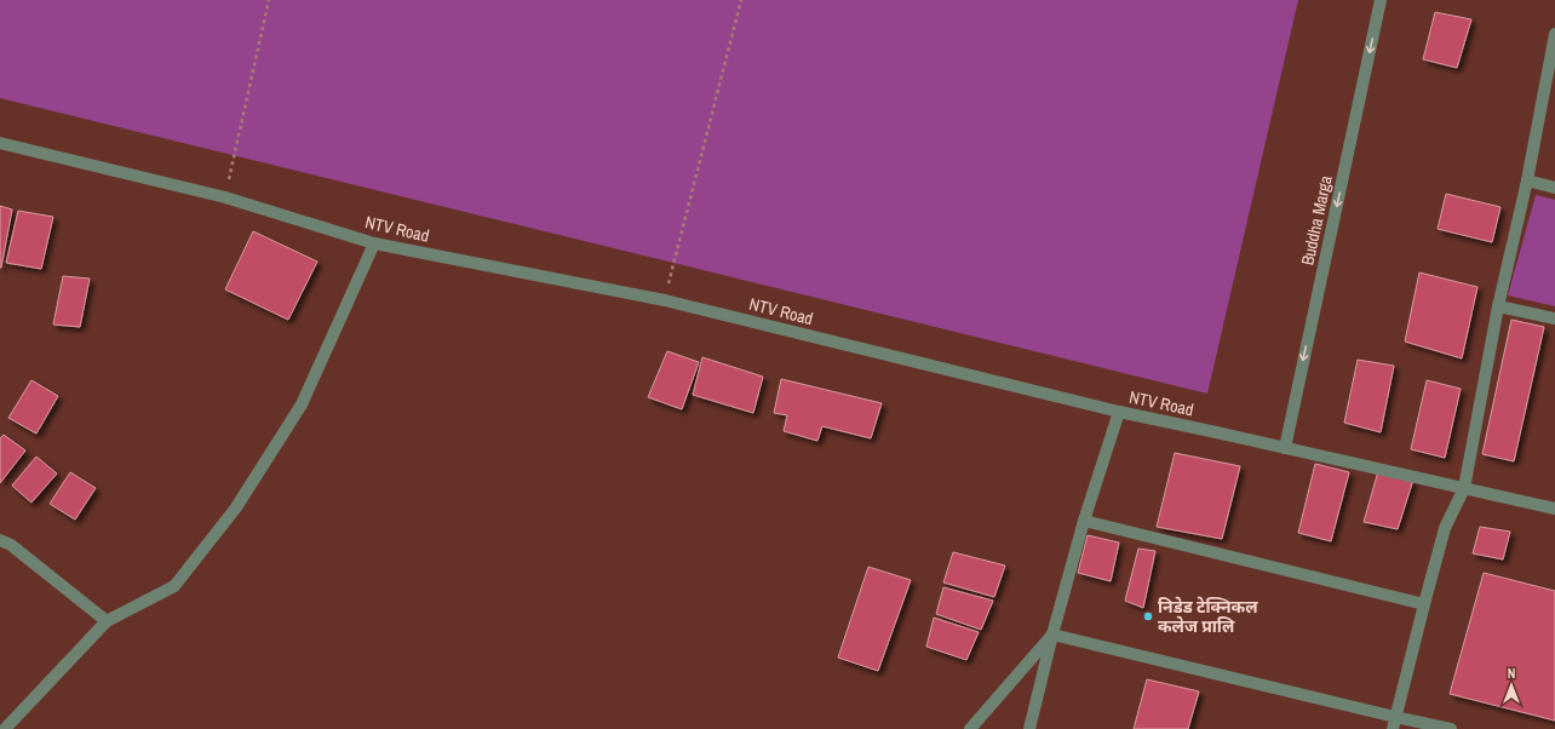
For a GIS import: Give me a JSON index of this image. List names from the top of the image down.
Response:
{
  "streets": {
    "street": ["Buddha Marga", "NTV Road"]
  },
  "crossings": [
    ["Buddha Marga", "NTV Road"]
  ],
  "one_way": ["Buddha Marga"],
  "places": ["निडेड टेक्निकल कलेज प्रालि"],
  "north": "top"
}
